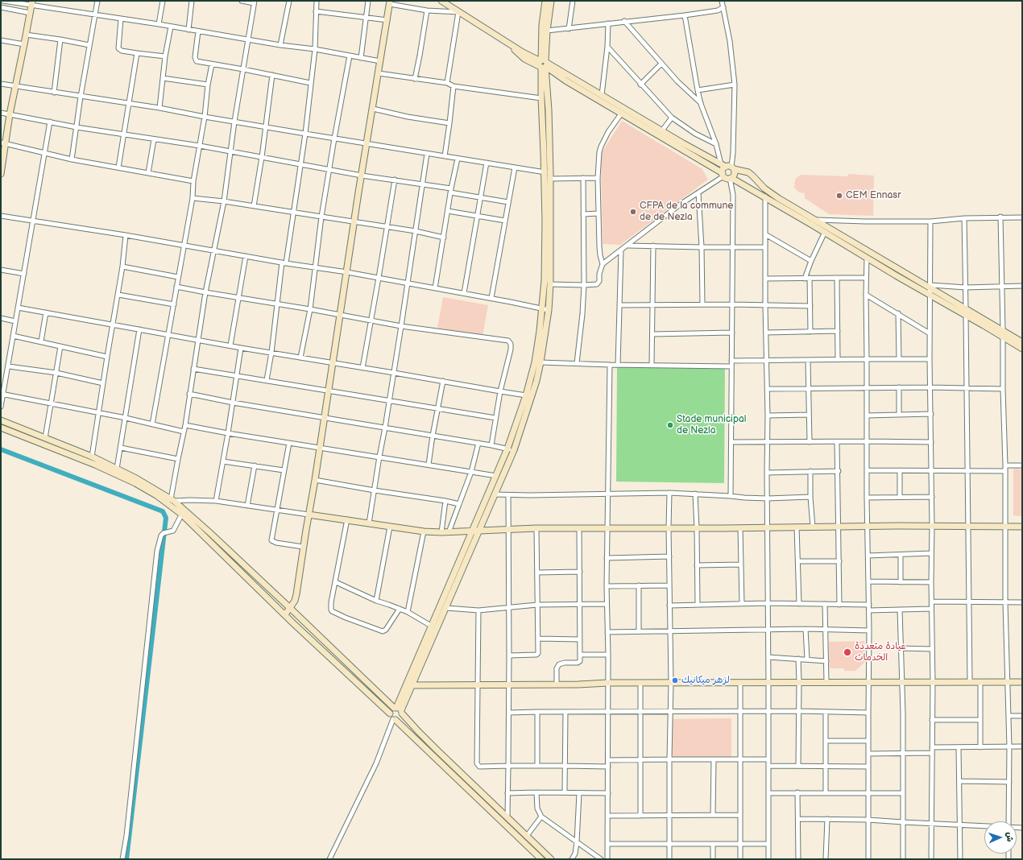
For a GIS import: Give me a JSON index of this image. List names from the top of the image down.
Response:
{
  "places": [
    "CEM Ennasr",
    "CFPA de la commune de de Nezla",
    "Stade municipal de Nezla",
    "عيادة متعددة الخدمات",
    "لزهر ميكانيك"
  ],
  "north": "right"
}
